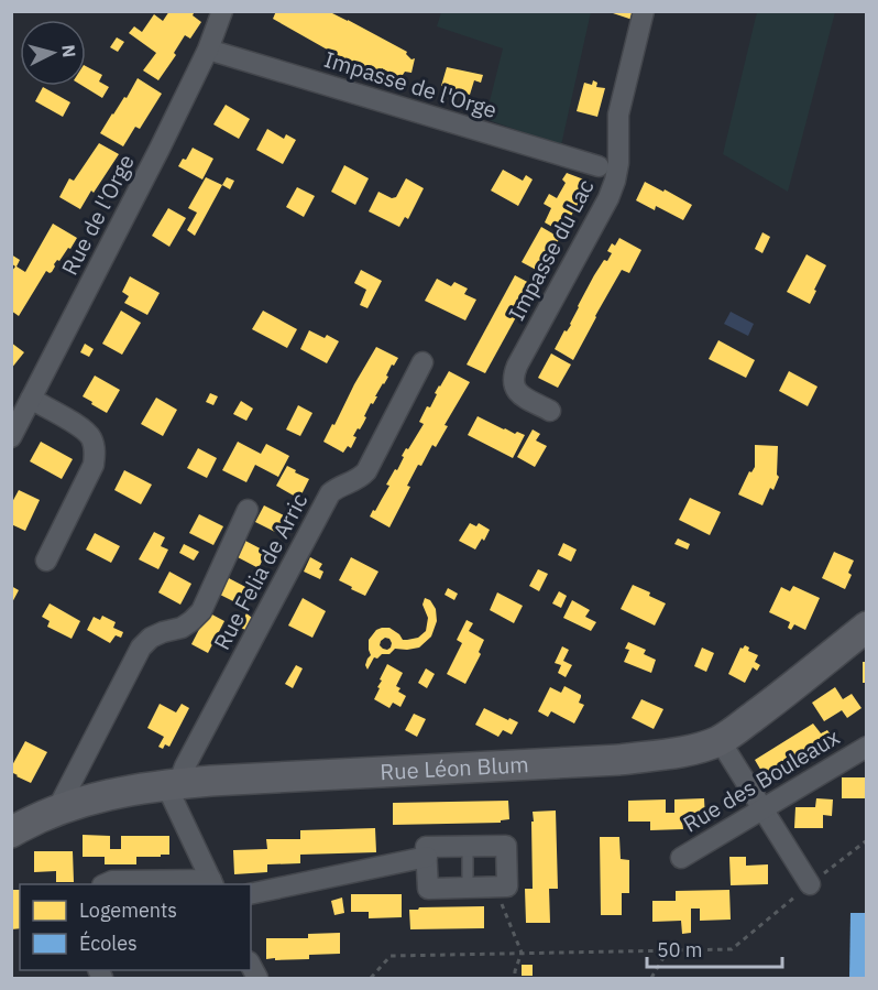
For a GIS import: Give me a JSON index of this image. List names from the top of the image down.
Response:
{
  "streets": {
    "main road": ["Rue Léon Blum"],
    "street": [
      "Impasse de l'Orge",
      "Rue de l'Orge",
      "Impasse du Lac",
      "Rue Felia de Arric",
      "Rue des Bouleaux"
    ]
  },
  "crossings": [
    ["Impasse de l'Orge", "Rue de l'Orge"],
    ["Rue Felia de Arric", "Rue Léon Blum"]
  ],
  "legend": ["Logements", "Écoles"],
  "scale_bar": "50 m",
  "north": "right"
}
